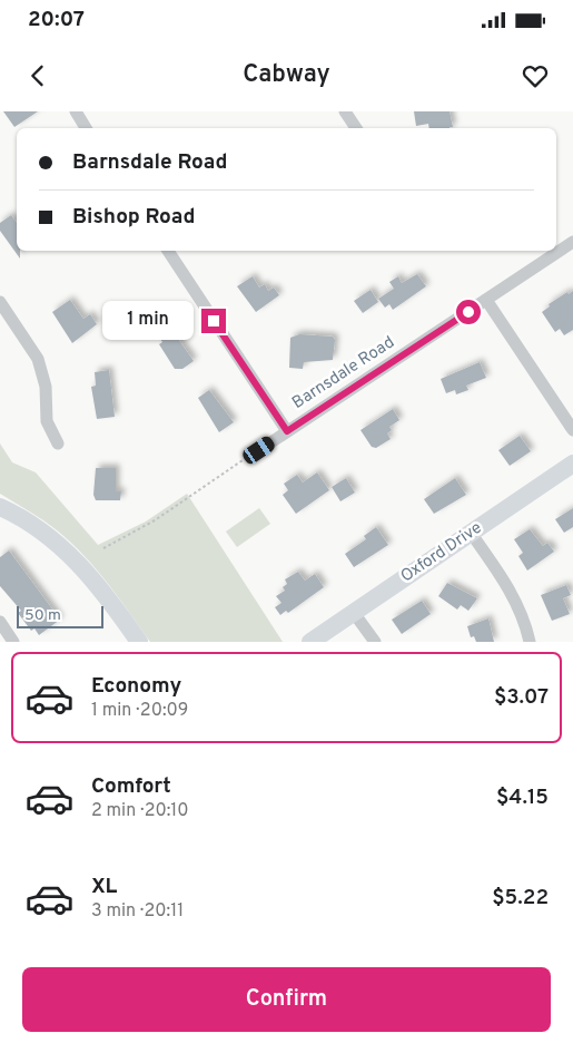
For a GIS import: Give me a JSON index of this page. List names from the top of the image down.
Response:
{
  "streets": {
    "main road": ["Oxford Drive"],
    "street": ["Barnsdale Road"]
  },
  "scale_bar": "50 m",
  "page": {
    "status": "20:07",
    "header": "Cabway",
    "banner": ["Barnsdale Road", "Bishop Road"],
    "bubble": "1 min",
    "scale": "50 m",
    "list": [
      {
        "name": "Economy",
        "note": "1 min · 20:09",
        "value": "$3.07"
      },
      {
        "name": "Comfort",
        "note": "2 min · 20:10",
        "value": "$4.15"
      },
      {
        "name": "XL",
        "note": "3 min · 20:11",
        "value": "$5.22"
      }
    ],
    "buttons": "Confirm"
  }
}
